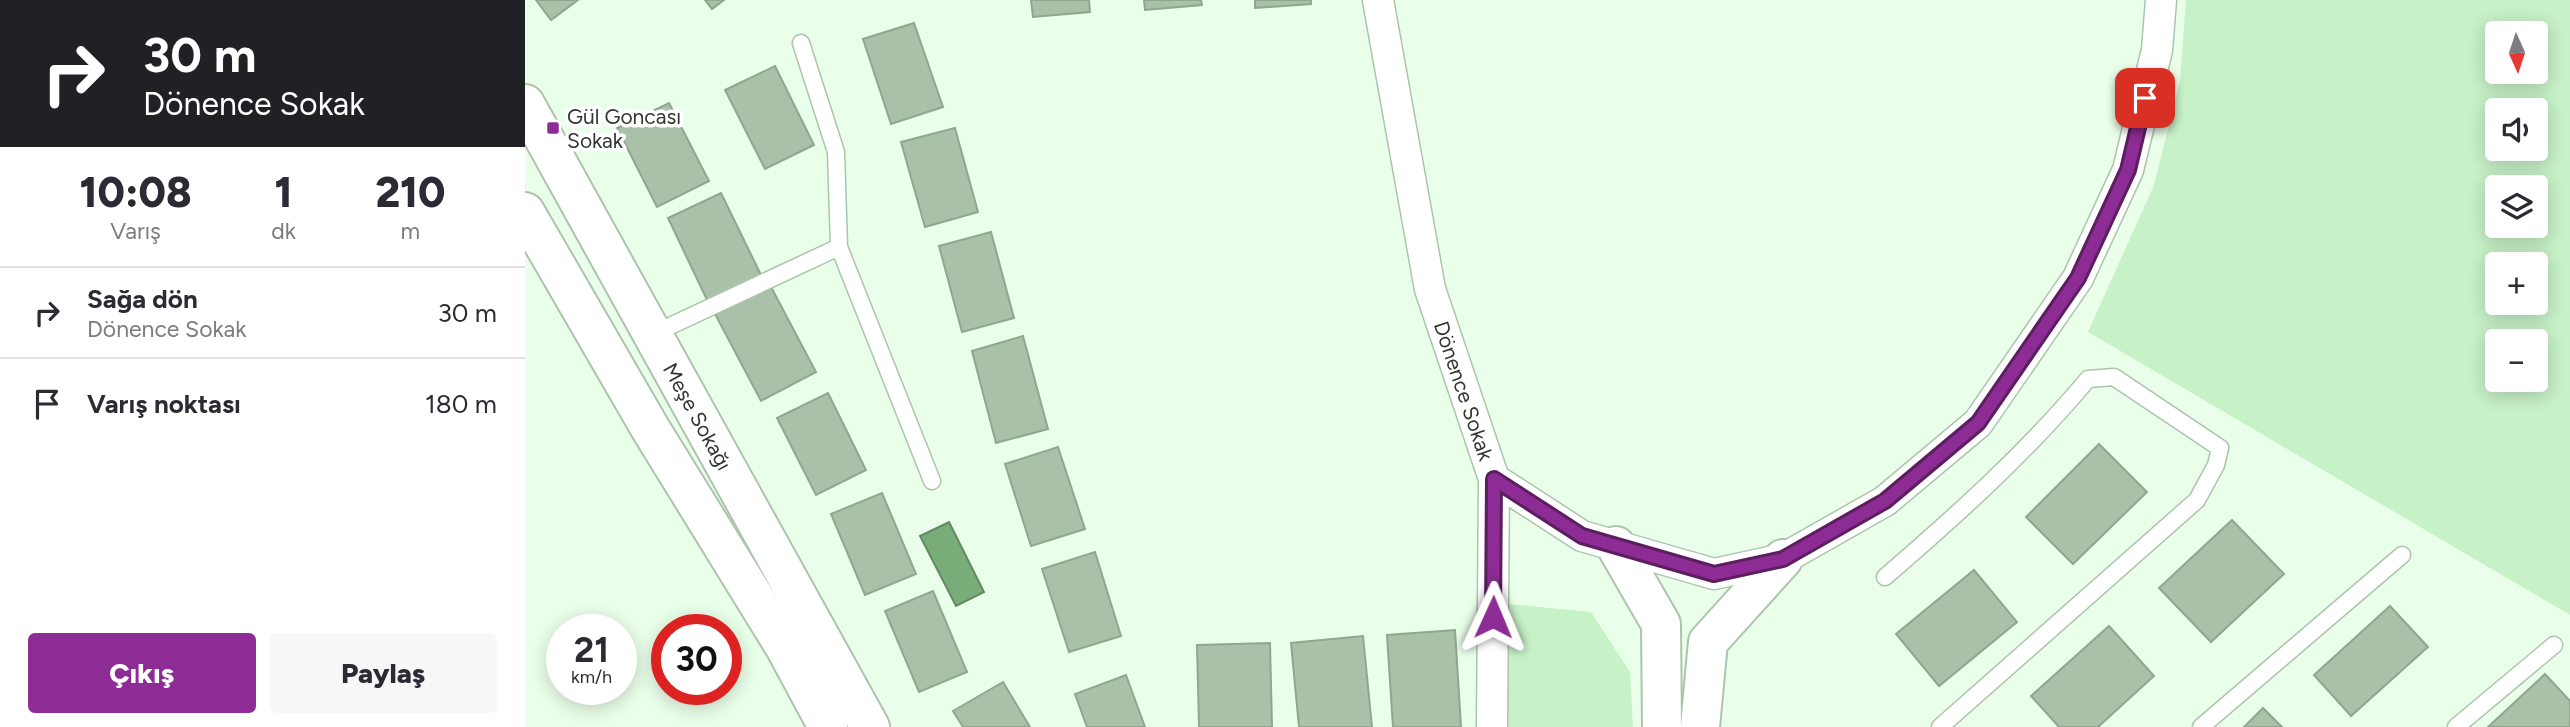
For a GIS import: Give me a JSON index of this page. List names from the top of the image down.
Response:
{
  "streets": {
    "street": ["Dönence Sokak", "Meşe Sokağı"]
  },
  "places": {
    "transit": ["Gül Goncası Sokak"]
  },
  "north": "bottom",
  "page": {
    "turn": ["30 m", "Dönence Sokak"],
    "map_buttons": ["+", "−"],
    "eta": [
      "10:08",
      "Varış",
      "1",
      "dk",
      "210",
      "m"
    ],
    "list": [
      {
        "name": "Sağa dön",
        "note": "Dönence Sokak",
        "value": "30 m"
      },
      {
        "name": "Varış noktası",
        "value": "180 m"
      }
    ],
    "speed": "21 km/h",
    "limit": "30",
    "buttons": ["Çıkış", "Paylaş"]
  }
}
